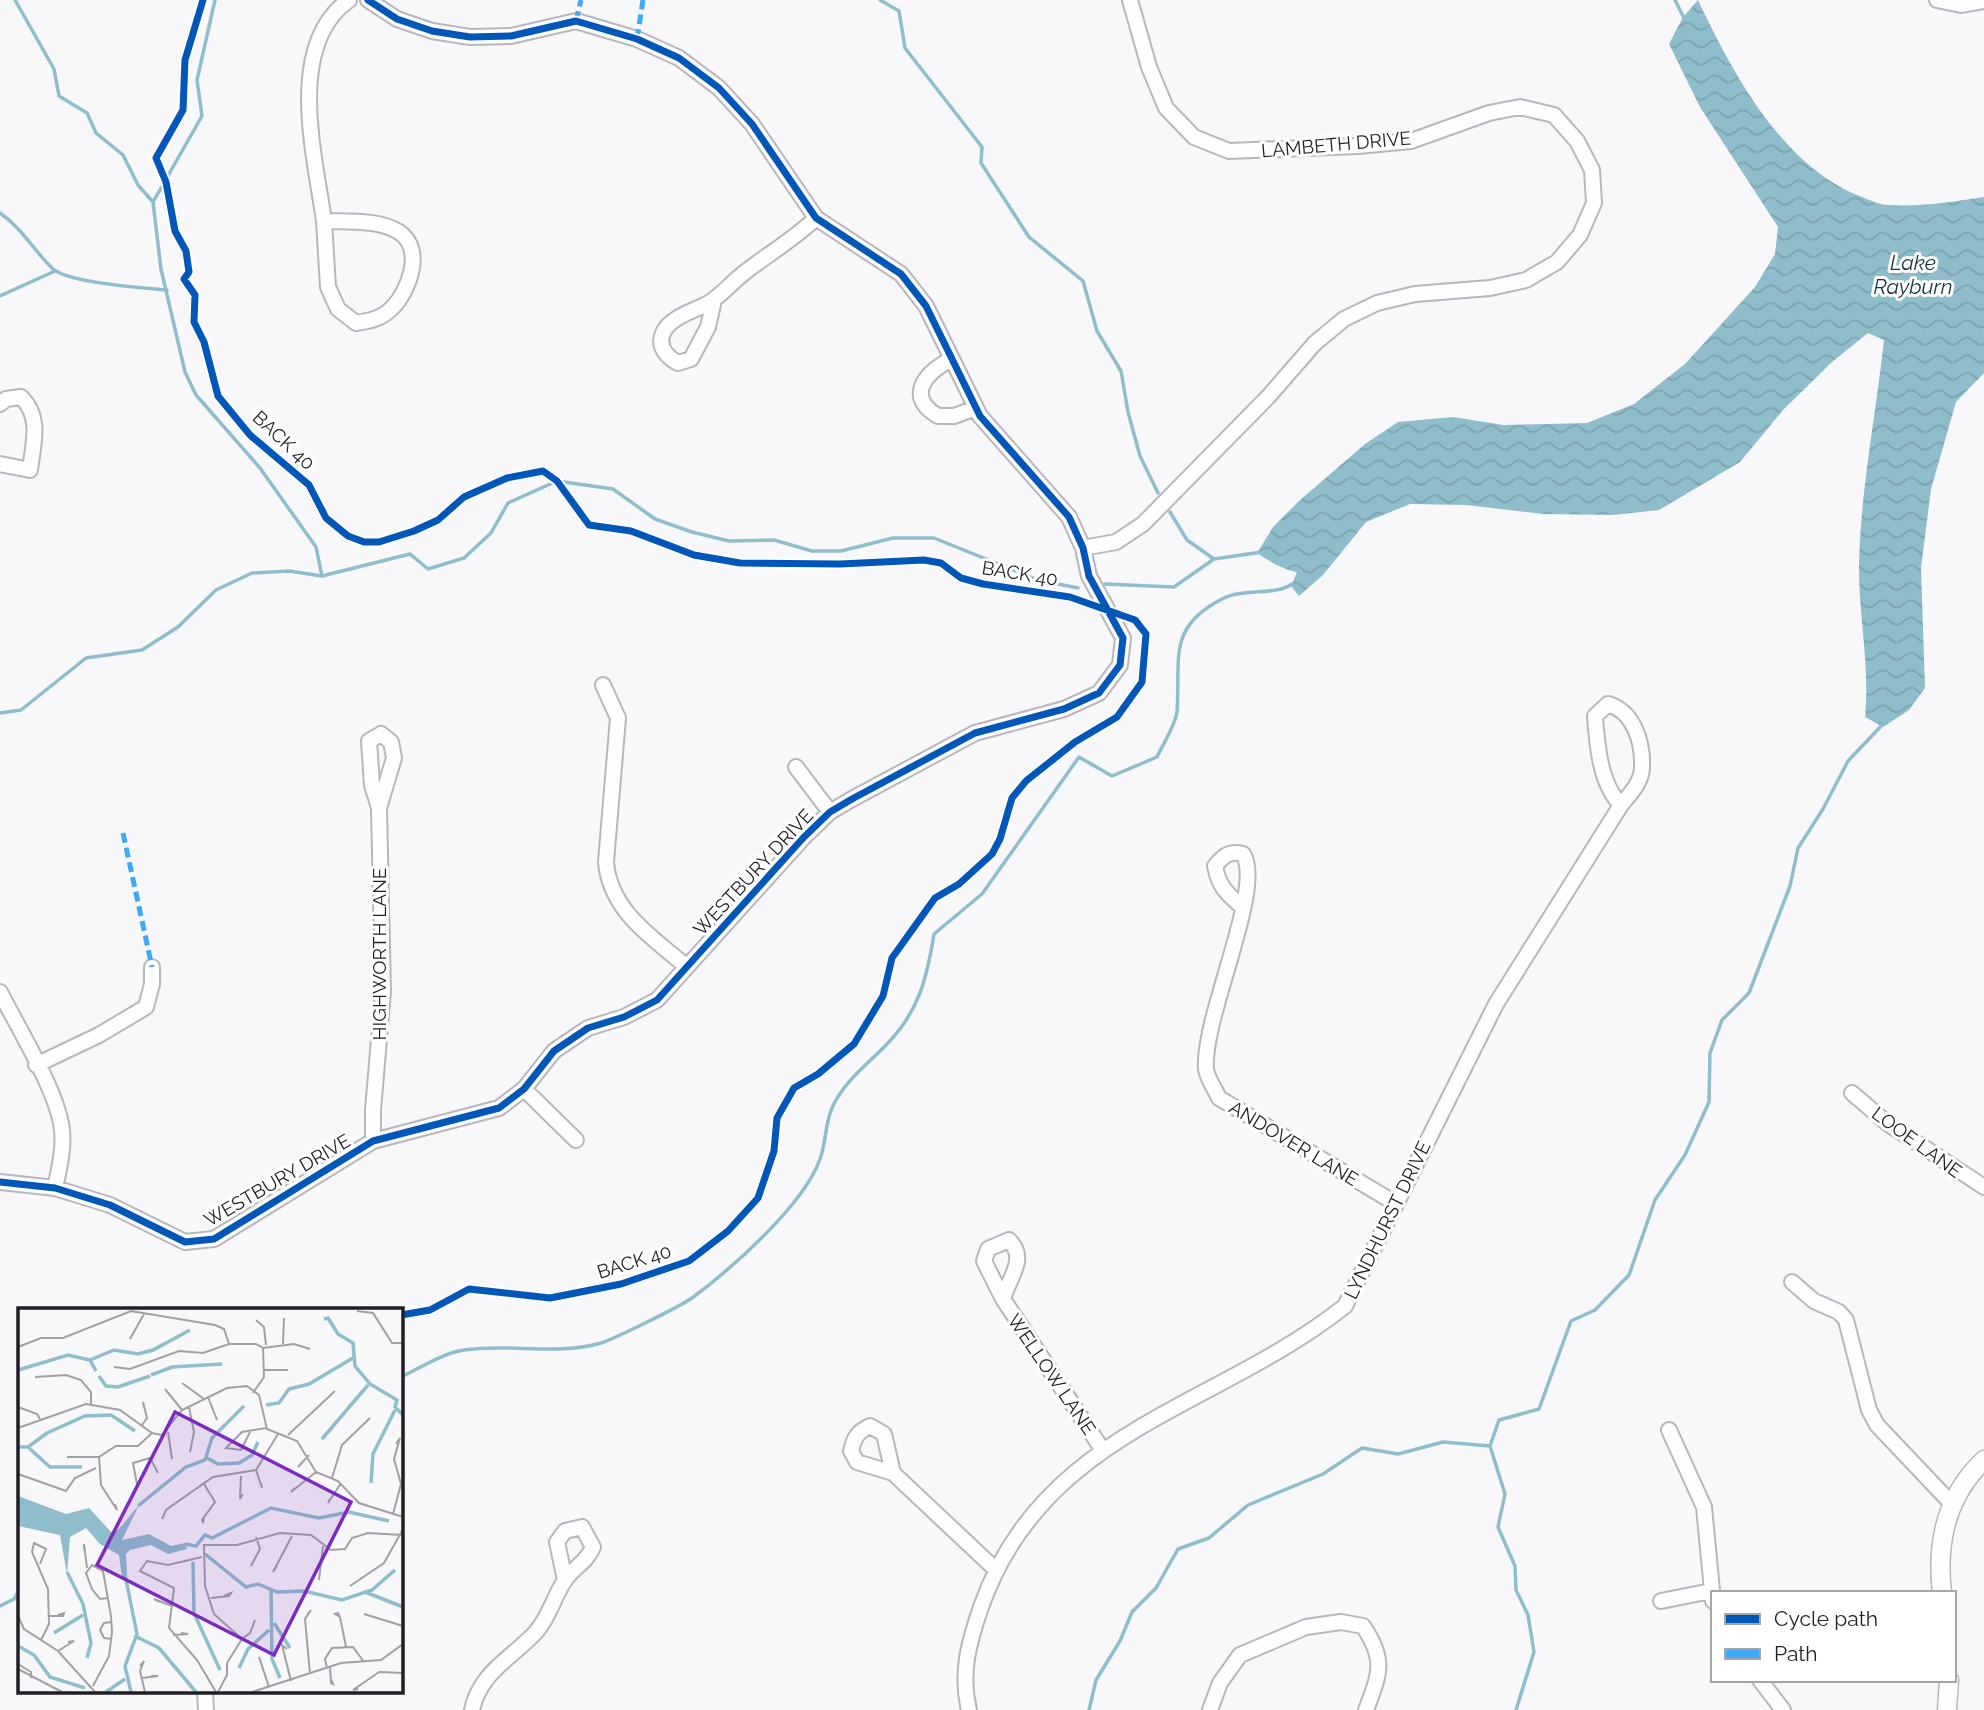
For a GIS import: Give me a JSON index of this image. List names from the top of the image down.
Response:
{
  "streets": {
    "street": [
      "LAMBETH DRIVE",
      "WESTBURY DRIVE",
      "HIGHWORTH LANE",
      "LOOE LANE",
      "ANDOVER LANE",
      "LYNDHURST DRIVE",
      "WELLOW LANE"
    ],
    "cycle path": ["BACK 40"]
  },
  "crossings": [
    ["LAMBETH DRIVE", "WESTBURY DRIVE"],
    ["WESTBURY DRIVE", "HIGHWORTH LANE"],
    ["ANDOVER LANE", "LYNDHURST DRIVE"],
    ["LYNDHURST DRIVE", "WELLOW LANE"]
  ],
  "water": ["Lake Rayburn"],
  "legend": ["Cycle path", "Path"]
}
